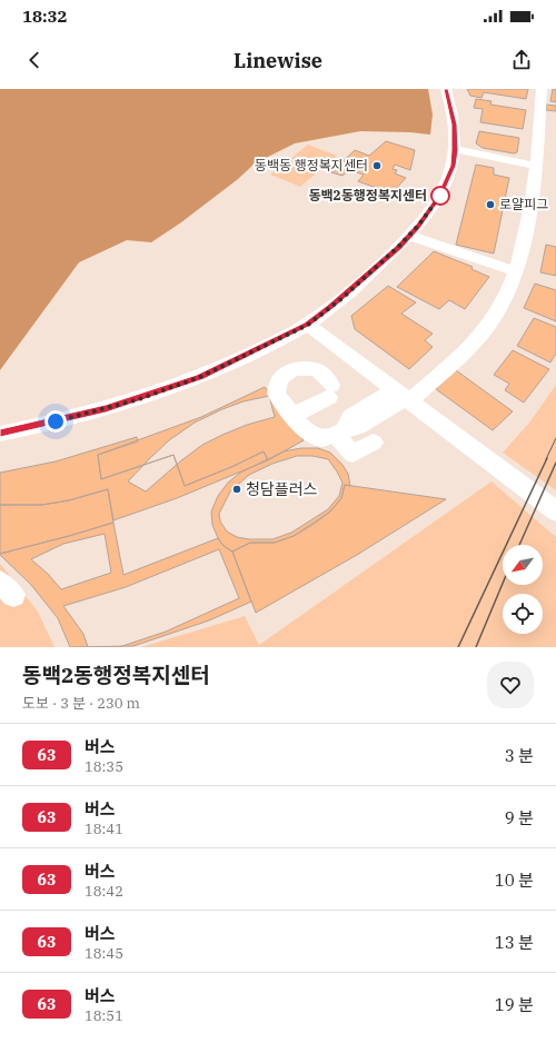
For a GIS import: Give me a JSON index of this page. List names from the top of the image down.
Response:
{
  "places": [
    "동백동 행정복지센터",
    "동백2동행정복지센터",
    "로얄피그",
    "청담플러스"
  ],
  "lines": ["bus line 63"],
  "north": "bottom left",
  "page": {
    "status": "18:32",
    "header": "Linewise",
    "heading": ["동백2동행정복지센터", "도보 · 3 분 · 230 m"],
    "list": [
      {
        "mark": "63",
        "name": "버스",
        "note": "18:35",
        "value": "3 분"
      },
      {
        "mark": "63",
        "name": "버스",
        "note": "18:41",
        "value": "9 분"
      },
      {
        "mark": "63",
        "name": "버스",
        "note": "18:42",
        "value": "10 분"
      },
      {
        "mark": "63",
        "name": "버스",
        "note": "18:45",
        "value": "13 분"
      },
      {
        "mark": "63",
        "name": "버스",
        "note": "18:51",
        "value": "19 분"
      }
    ]
  }
}
